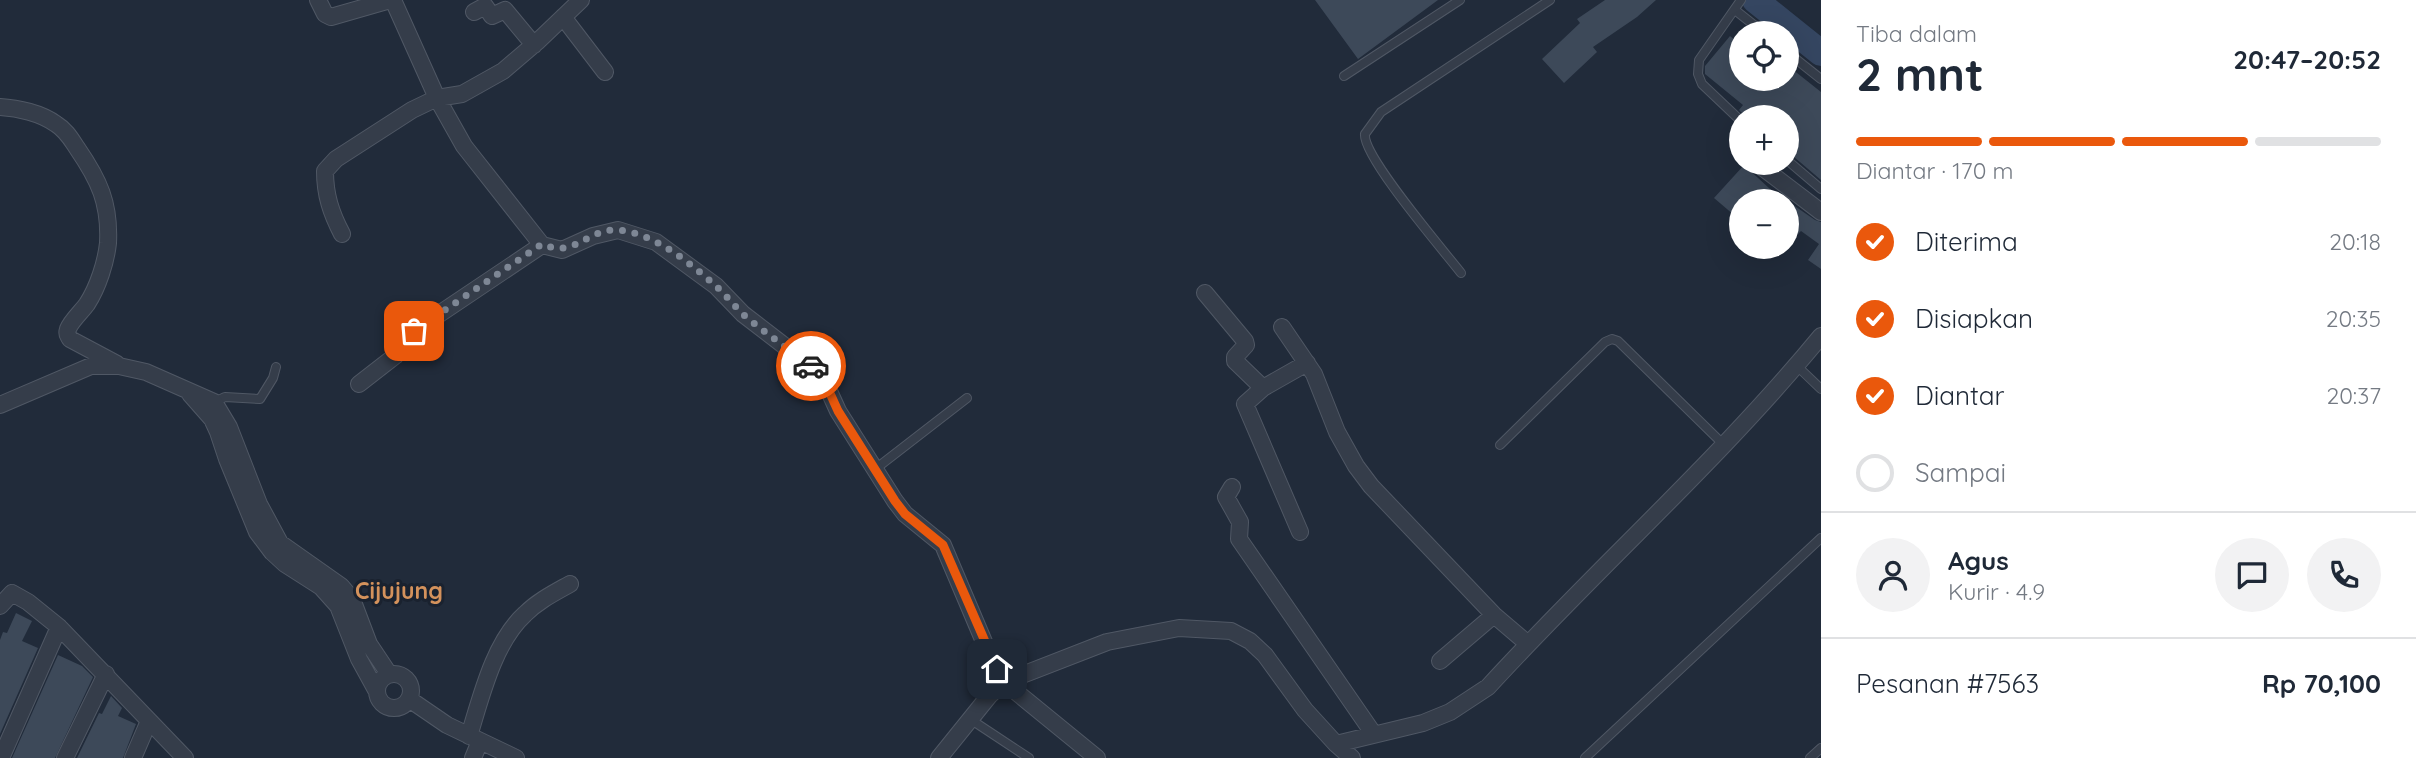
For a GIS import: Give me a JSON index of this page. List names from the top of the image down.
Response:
{
  "districts": ["Cijujung"],
  "page": {
    "heading": ["2 mnt", "Tiba dalam", "20:47–20:52"],
    "panel": [
      "Agus",
      "Kurir · 4.9",
      "Pesanan #7563",
      "Rp 70,100"
    ],
    "map_buttons": ["+", "−"],
    "bar": "Diantar · 170 m",
    "list": [
      ["Diterima", "20:18"],
      ["Disiapkan", "20:35"],
      ["Diantar", "20:37"],
      "Sampai"
    ]
  }
}
